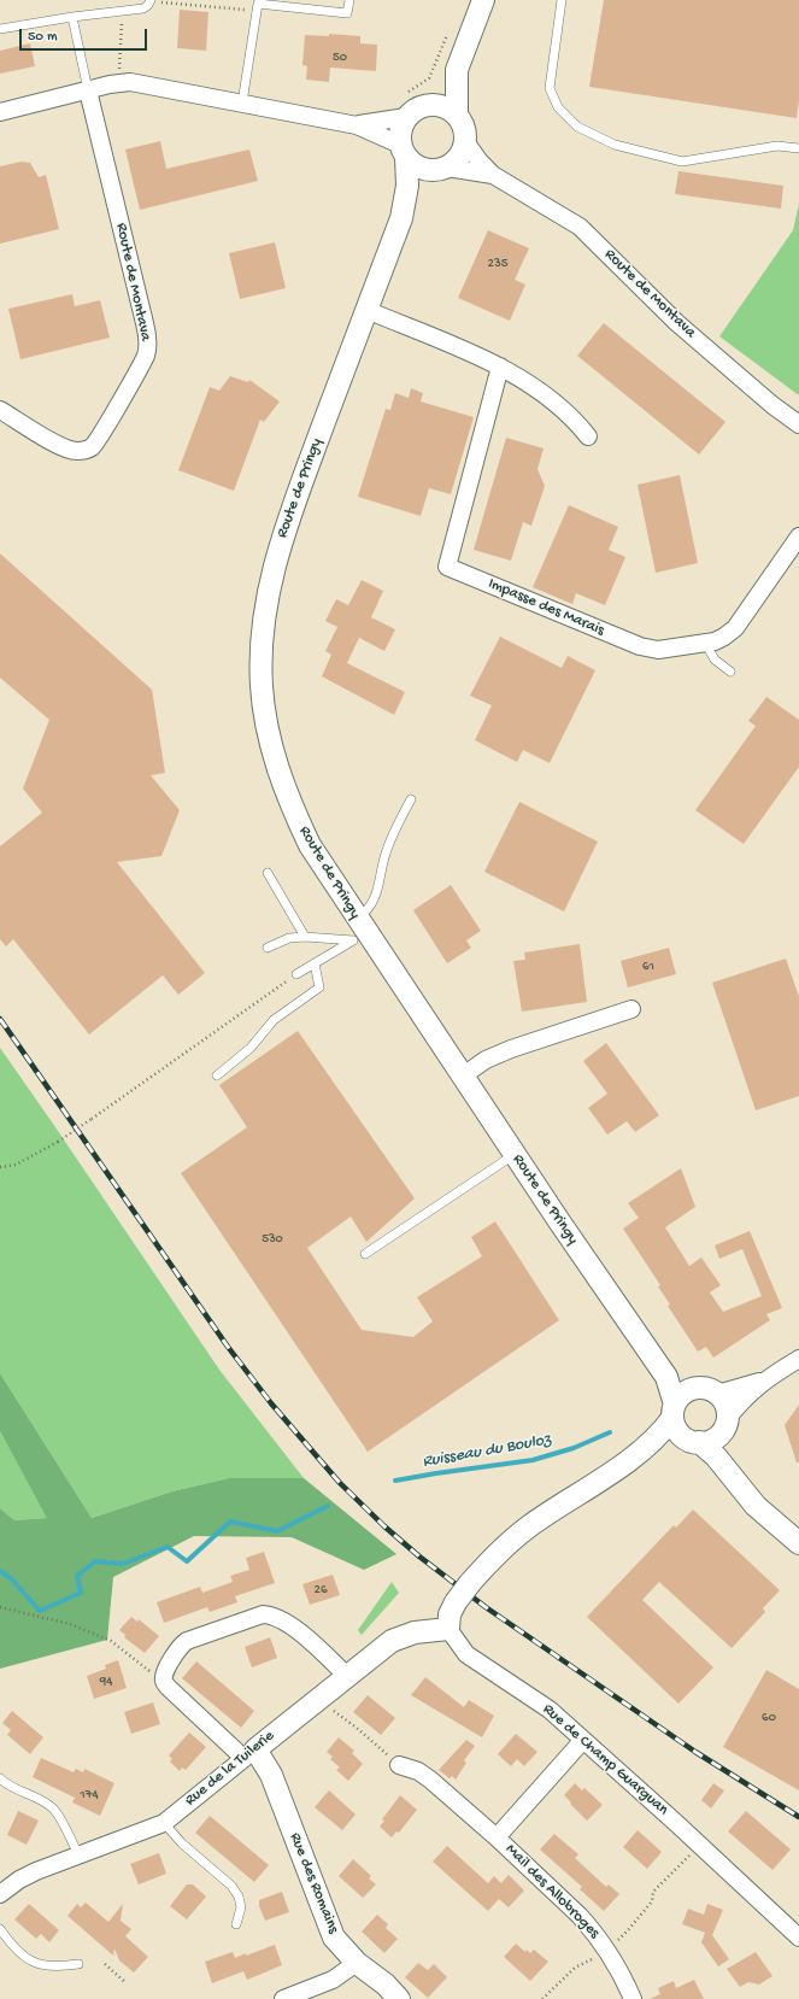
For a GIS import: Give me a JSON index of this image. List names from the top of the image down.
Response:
{
  "streets": {
    "street": [
      "Route de Montava",
      "Route de Pringy",
      "Impasse des Marais",
      "Rue de Champ Guarguan",
      "Rue de la Tuilerie",
      "Rue des Romains",
      "Mail des Allobroges"
    ]
  },
  "crossings": [
    ["Route de Montava", "Route de Pringy"],
    ["Rue de Champ Guarguan", "Rue de la Tuilerie"],
    ["Rue de Champ Guarguan", "Mail des Allobroges"],
    ["Rue de la Tuilerie", "Rue des Romains"]
  ],
  "water": ["Ruisseau du Bouloz"],
  "house_numbers": [
    "50",
    "235",
    "61",
    "530",
    "26",
    "94",
    "60",
    "174"
  ],
  "scale_bar": "50 m"
}
